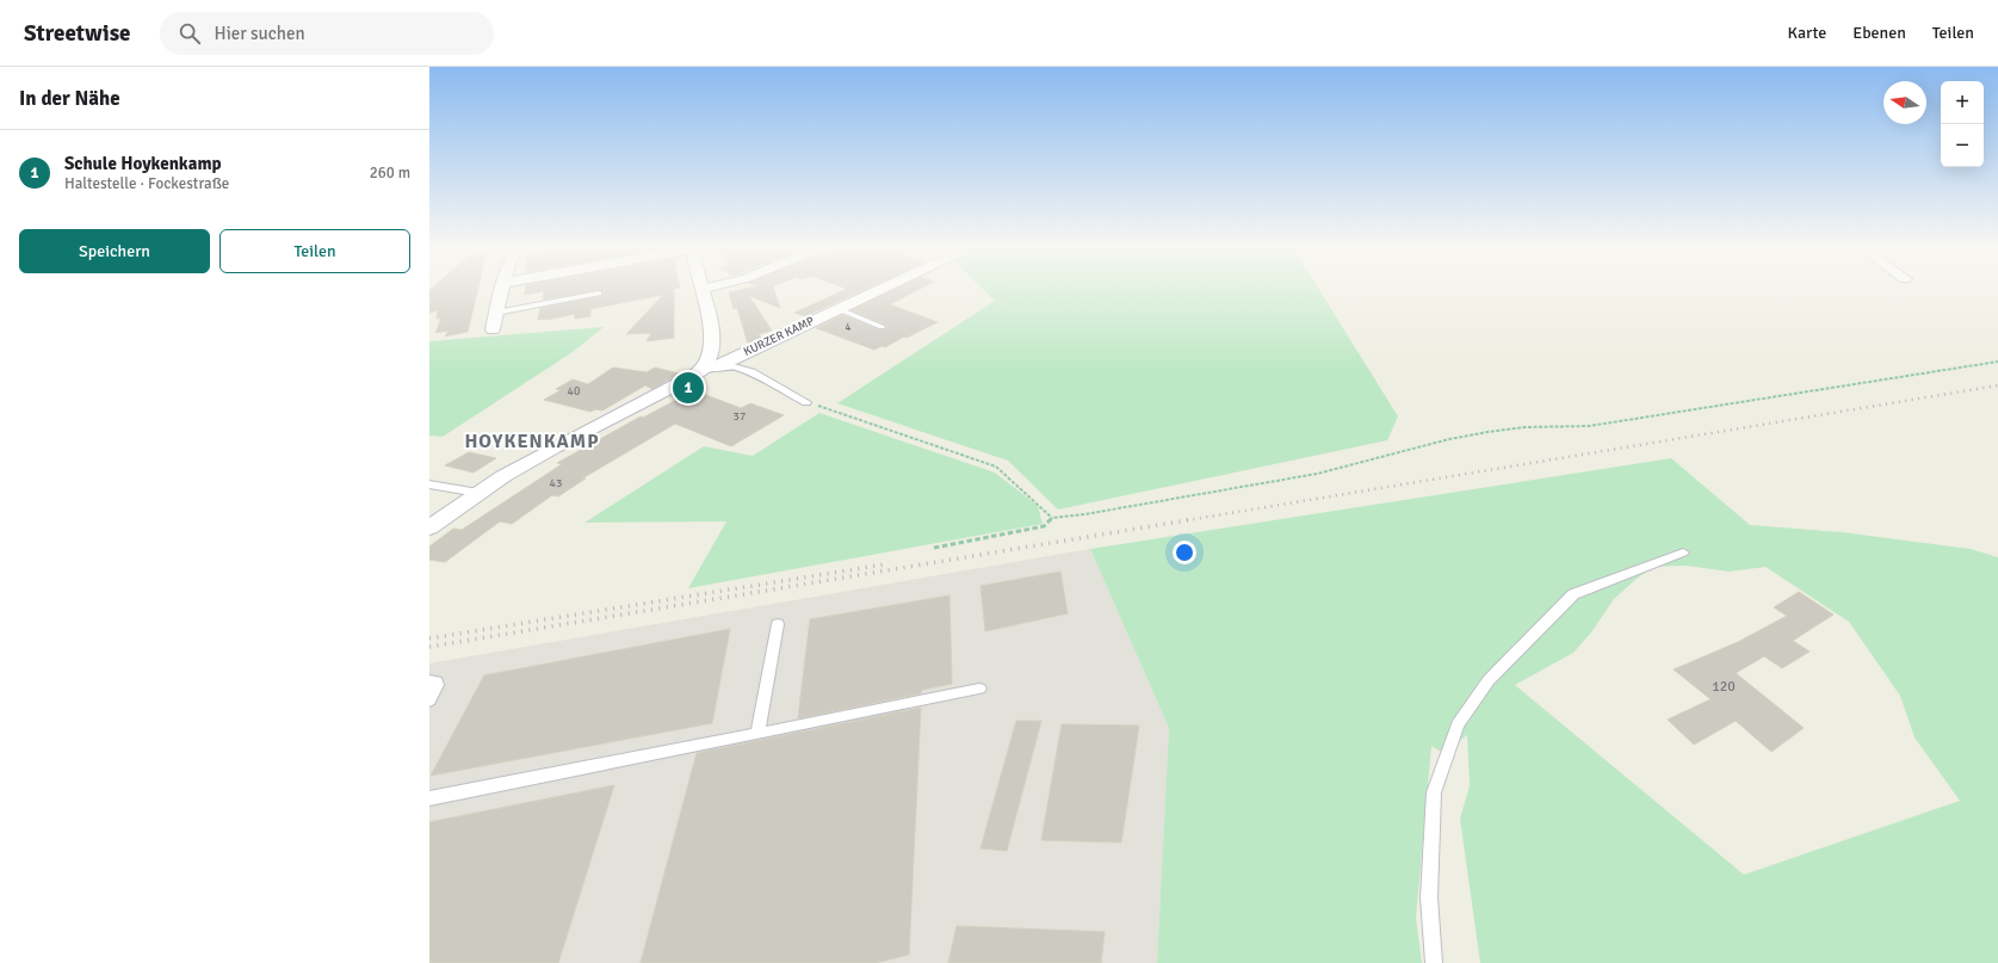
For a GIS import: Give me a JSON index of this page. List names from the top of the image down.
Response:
{
  "streets": {
    "street": ["KURZER KAMP"]
  },
  "districts": ["HOYKENKAMP"],
  "house_numbers": [
    "4",
    "40",
    "37",
    "43",
    "120"
  ],
  "north": "left",
  "page": {
    "header": "Streetwise",
    "search": "Hier suchen",
    "nav": ["Karte", "Ebenen", "Teilen"],
    "heading": "In der Nähe",
    "map_buttons": ["+", "−"],
    "list": [
      {
        "mark": "1",
        "name": "Schule Hoykenkamp",
        "note": "Haltestelle · Fockestraße",
        "value": "260 m"
      }
    ],
    "buttons": ["Speichern", "Teilen"],
    "pins": "1"
  }
}
